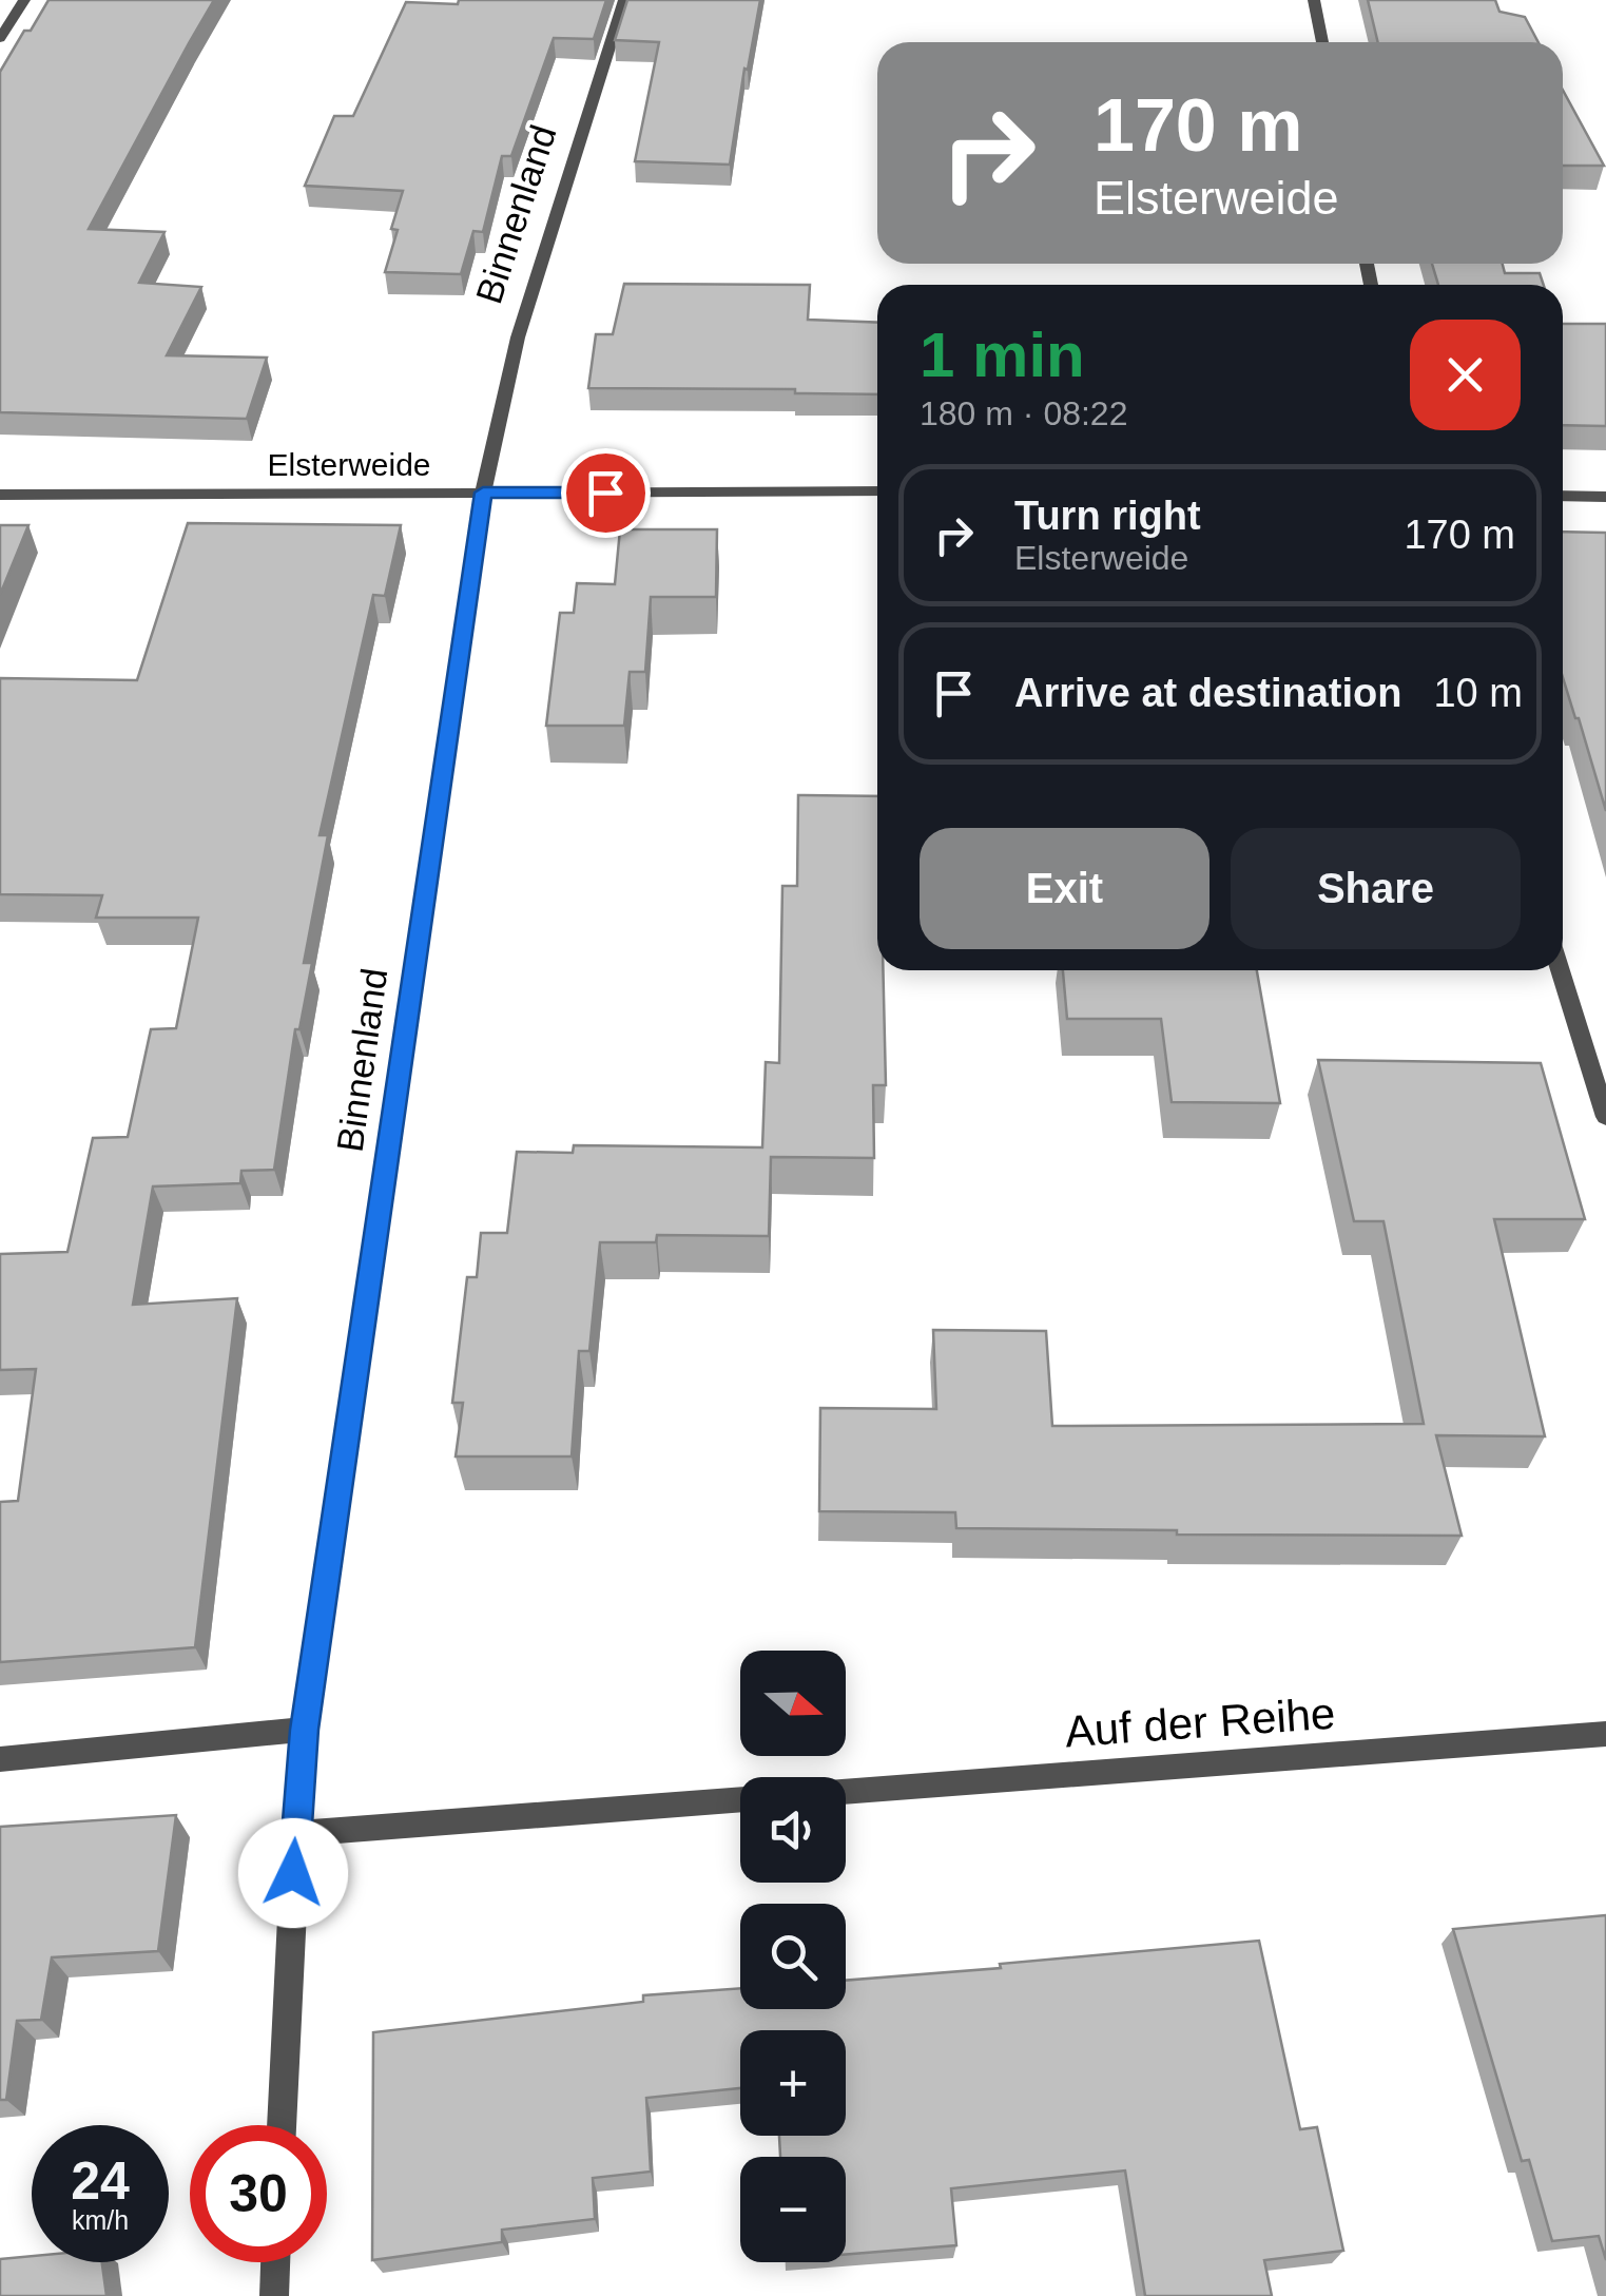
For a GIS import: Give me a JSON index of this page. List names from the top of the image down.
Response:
{
  "streets": {
    "street": ["Binnenland", "Elsterweide", "Auf der Reihe"]
  },
  "crossings": [
    ["Binnenland", "Elsterweide"]
  ],
  "north": "right",
  "page": {
    "turn": ["170 m", "Elsterweide"],
    "heading": ["1 min", "180 m · 08:22"],
    "list": [
      {
        "name": "Turn right",
        "note": "Elsterweide",
        "value": "170 m"
      },
      {
        "name": "Arrive at destination",
        "value": "10 m"
      }
    ],
    "buttons": ["Exit", "Share"],
    "map_buttons": ["+", "−"],
    "speed": "24 km/h",
    "limit": "30"
  }
}
